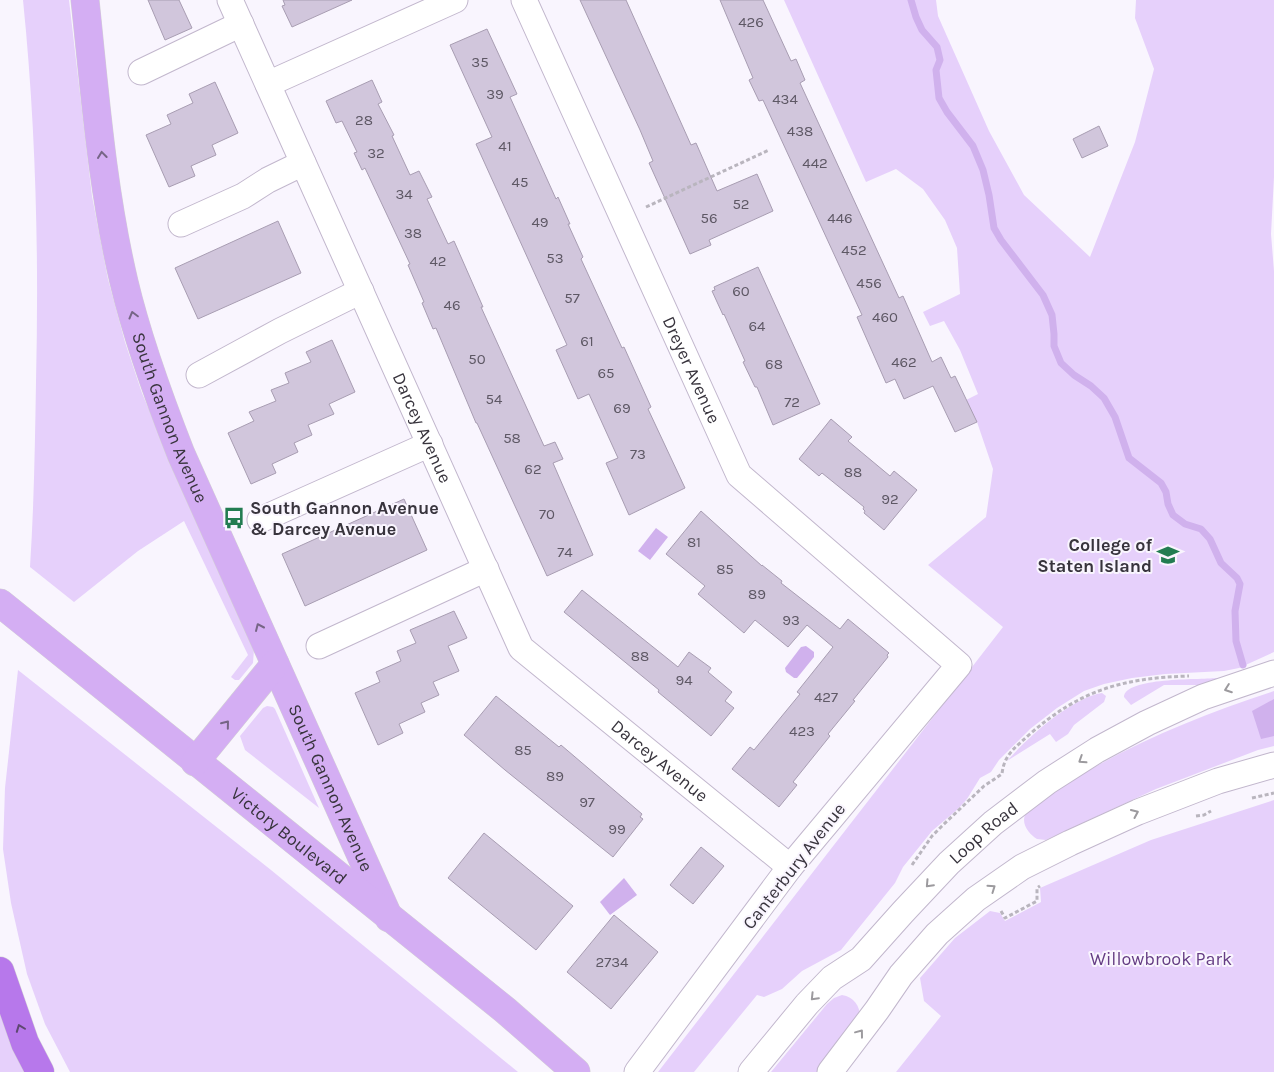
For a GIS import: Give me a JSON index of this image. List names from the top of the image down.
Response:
{
  "streets": {
    "main road": ["South Gannon Avenue", "Victory Boulevard"],
    "street": [
      "Dreyer Avenue",
      "Darcey Avenue",
      "Loop Road",
      "Canterbury Avenue"
    ]
  },
  "crossings": [
    ["Dreyer Avenue", "Canterbury Avenue"],
    ["South Gannon Avenue", "Victory Boulevard"],
    ["Darcey Avenue", "Canterbury Avenue"]
  ],
  "one_way": ["South Gannon Avenue"],
  "parks": ["Willowbrook Park"],
  "places": {
    "bus stop": ["South Gannon Avenue & Darcey Avenue"],
    "school or university": ["College of Staten Island"]
  },
  "house_numbers": [
    "426",
    "35",
    "39",
    "434",
    "28",
    "438",
    "41",
    "32",
    "442",
    "45",
    "34",
    "52",
    "56",
    "446",
    "49",
    "38",
    "452",
    "53",
    "42",
    "456",
    "60",
    "57",
    "46",
    "460",
    "64",
    "61",
    "50",
    "462",
    "68",
    "65",
    "54",
    "72",
    "69",
    "58",
    "73",
    "62",
    "88",
    "92",
    "70",
    "81",
    "74",
    "85",
    "89",
    "93",
    "88",
    "94",
    "427",
    "423",
    "85",
    "89",
    "97",
    "99",
    "2734"
  ]
}
